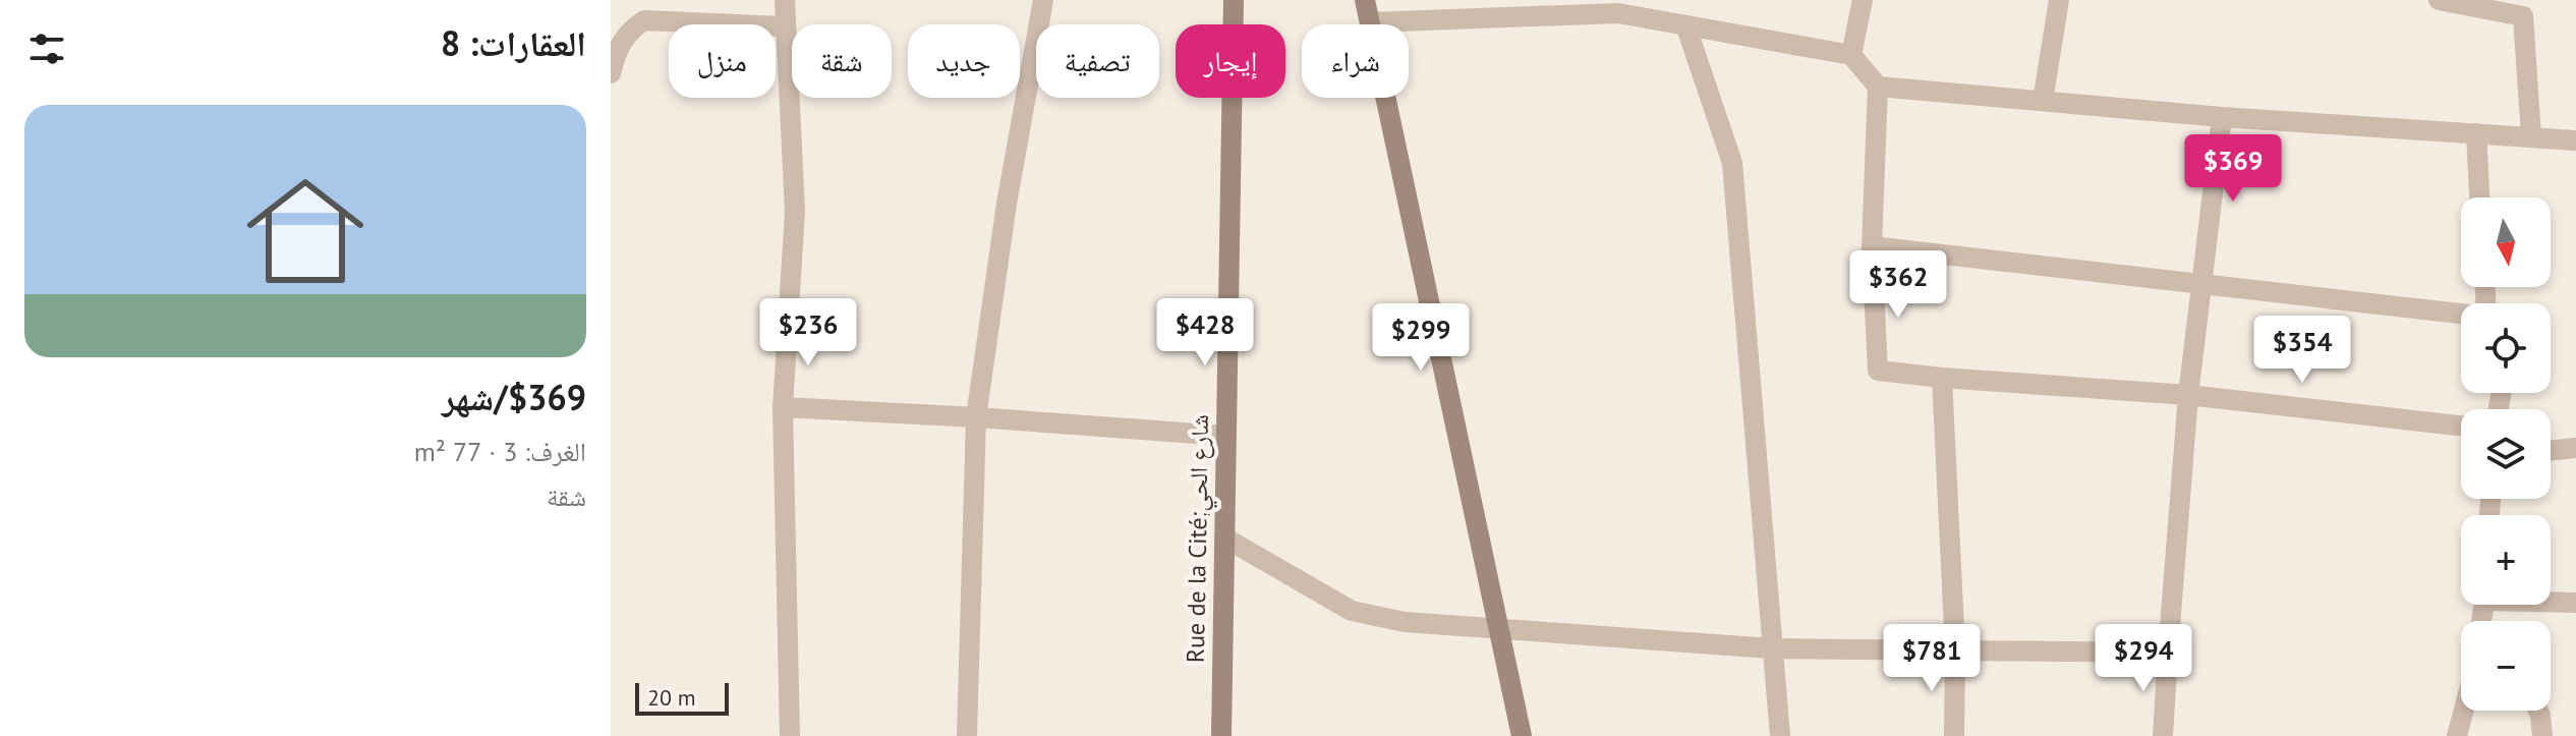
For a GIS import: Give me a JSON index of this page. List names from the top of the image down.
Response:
{
  "streets": {
    "street": ["Rue de la Cité;شارع الحي"]
  },
  "scale_bar": "20 m",
  "north": "bottom",
  "page": {
    "heading": "العقارات: 8",
    "chip": [
      "شراء",
      "إيجار",
      "تصفية",
      "جديد",
      "شقة",
      "منزل"
    ],
    "list": [
      {
        "name": "$369/شهر",
        "note": "الغرف: 3 · 77 m² · شقة"
      }
    ],
    "price": [
      "$369",
      "$362",
      "$236",
      "$428",
      "$299",
      "$354",
      "$781",
      "$294"
    ],
    "map_buttons": ["+", "−"],
    "scale": "20 m"
  }
}
